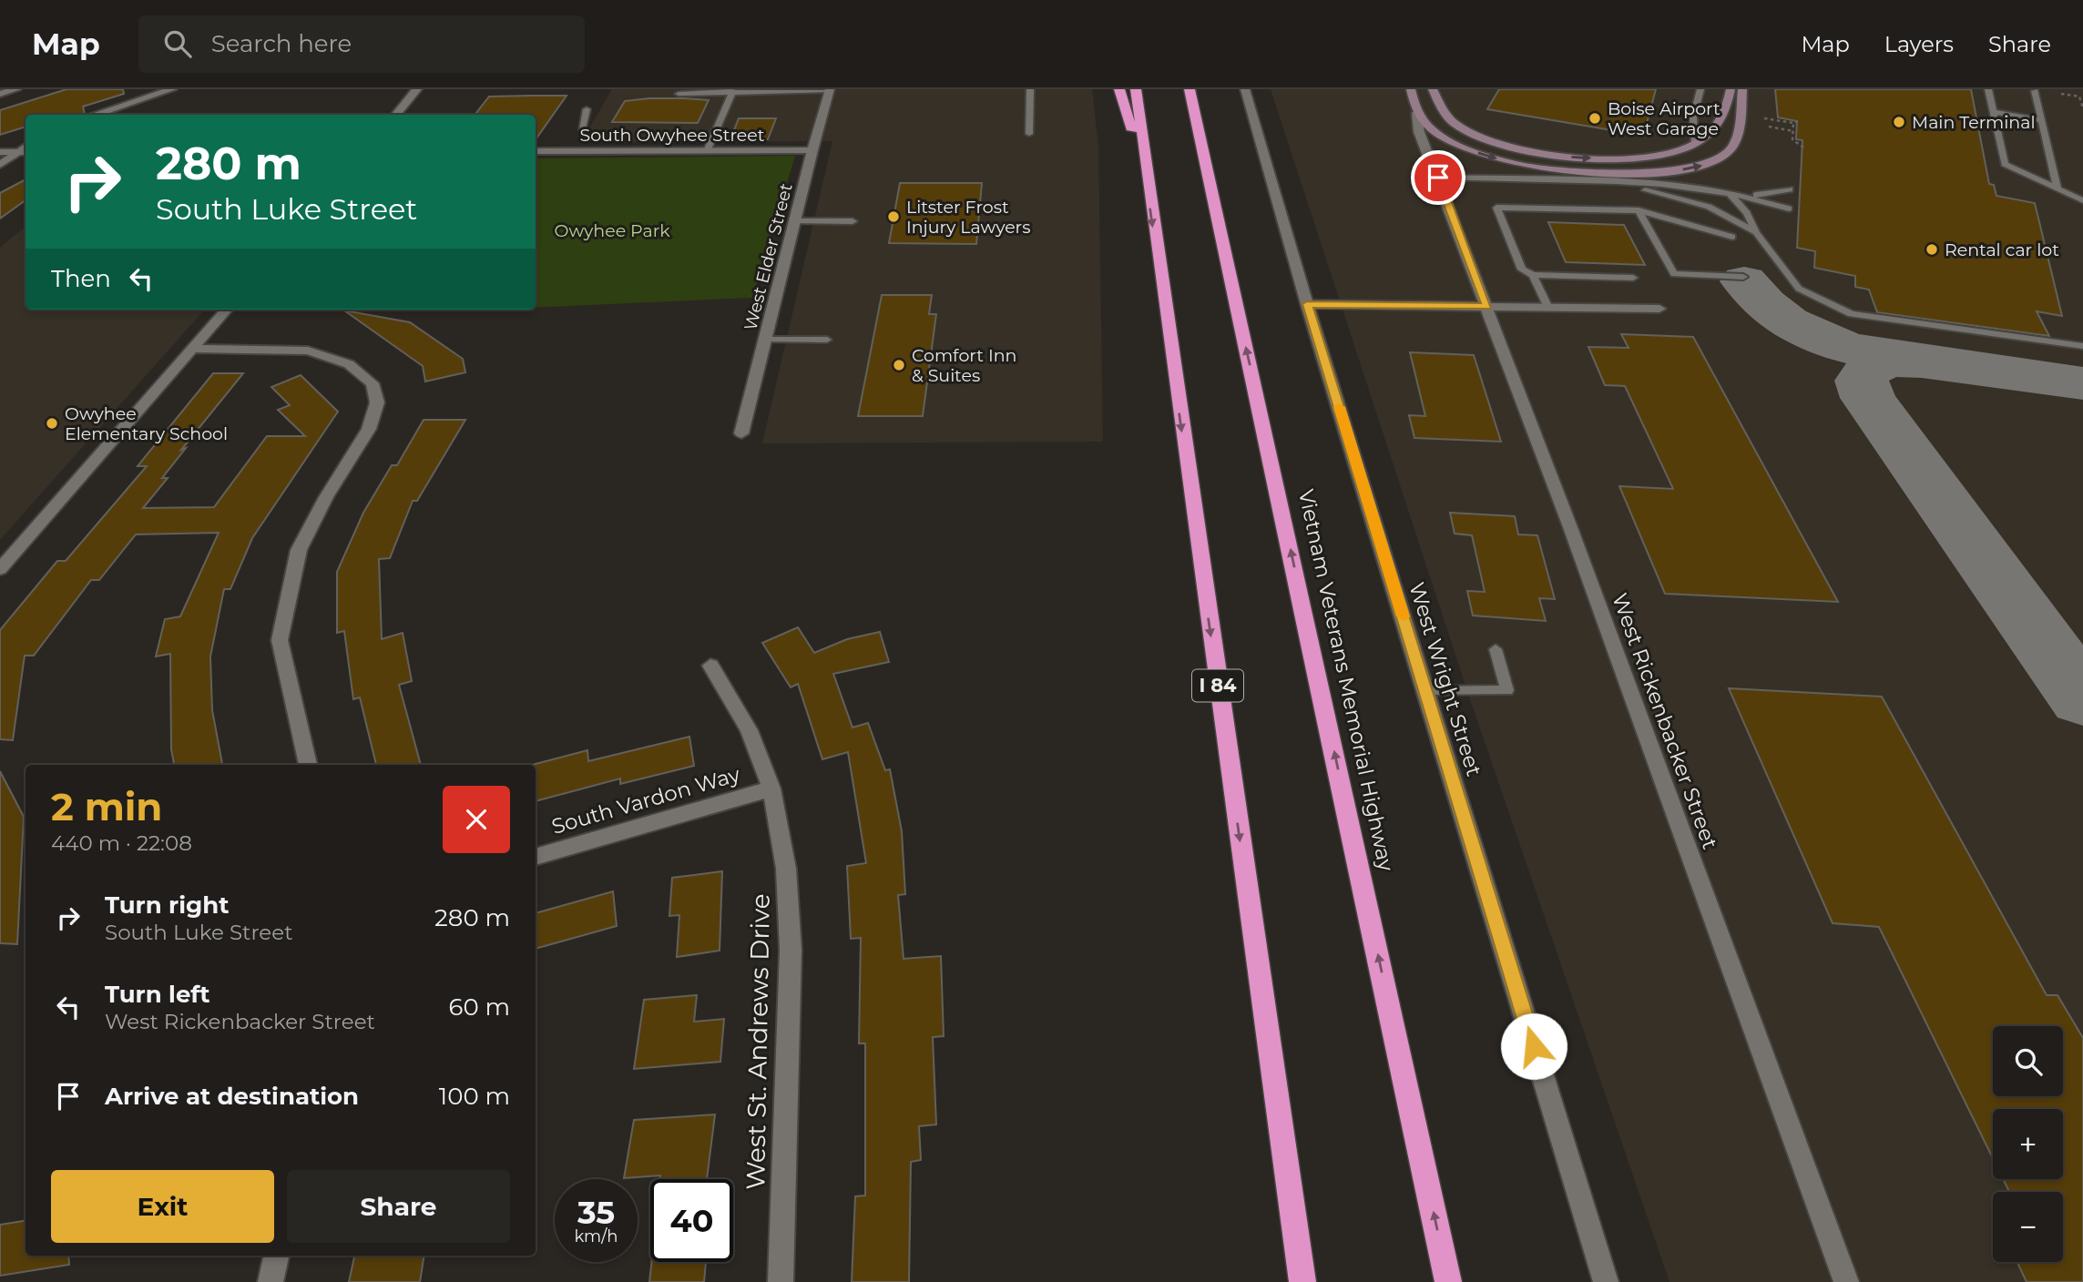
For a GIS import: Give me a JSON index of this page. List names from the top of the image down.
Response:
{
  "streets": {
    "highway": ["Vietnam Veterans Memorial Highway", "I 84"],
    "street": [
      "South Owyhee Street",
      "West Elder Street",
      "West Wright Street",
      "West Rickenbacker Street",
      "South Vardon Way",
      "West St. Andrews Drive"
    ]
  },
  "crossings": [
    ["South Owyhee Street", "West Elder Street"],
    ["South Vardon Way", "West St. Andrews Drive"]
  ],
  "parks": ["Owyhee Park"],
  "places": [
    "Boise Airport West Garage",
    "Main Terminal",
    "Litster Frost Injury Lawyers",
    "Rental car lot",
    "Comfort Inn & Suites",
    "Owyhee Elementary School"
  ],
  "page": {
    "header": "Map",
    "search": "Search here",
    "nav": ["Map", "Layers", "Share"],
    "turn": ["280 m", "South Luke Street"],
    "then": "Then",
    "heading": ["2 min", "440 m · 22:08"],
    "list": [
      {
        "name": "Turn right",
        "note": "South Luke Street",
        "value": "280 m"
      },
      {
        "name": "Turn left",
        "note": "West Rickenbacker Street",
        "value": "60 m"
      },
      {
        "name": "Arrive at destination",
        "value": "100 m"
      }
    ],
    "map_buttons": ["+", "−"],
    "buttons": ["Exit", "Share"],
    "speed": "35 km/h",
    "limit": "40"
  }
}
